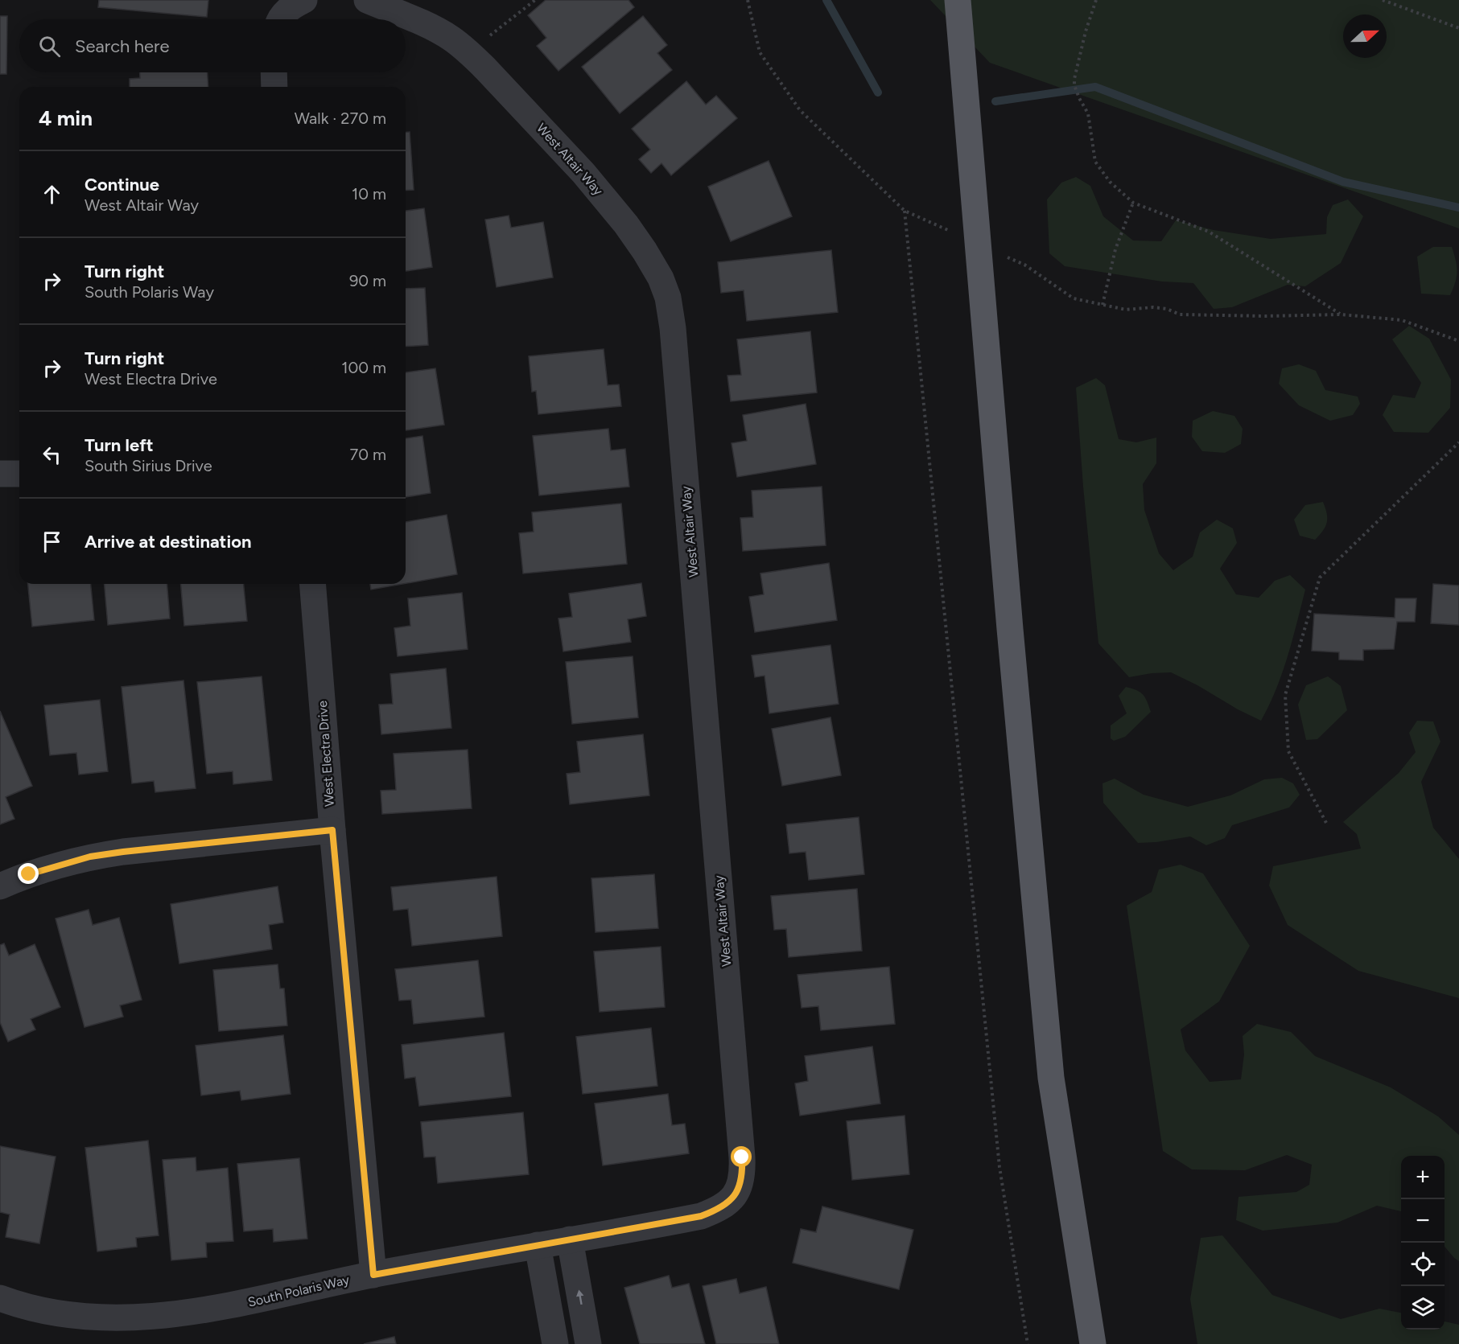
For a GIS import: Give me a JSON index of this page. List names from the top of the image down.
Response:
{
  "streets": {
    "street": ["West Altair Way", "West Electra Drive", "South Polaris Way"]
  },
  "crossings": [
    ["West Altair Way", "South Polaris Way"],
    ["West Electra Drive", "South Polaris Way"]
  ],
  "north": "right",
  "page": {
    "search": "Search here",
    "heading": ["4 min", "Walk · 270 m"],
    "list": [
      ["Continue", "West Altair Way", "10 m"],
      ["Turn right", "South Polaris Way", "90 m"],
      ["Turn right", "West Electra Drive", "100 m"],
      ["Turn left", "South Sirius Drive", "70 m"],
      "Arrive at destination"
    ],
    "map_buttons": ["+", "−"]
  }
}
